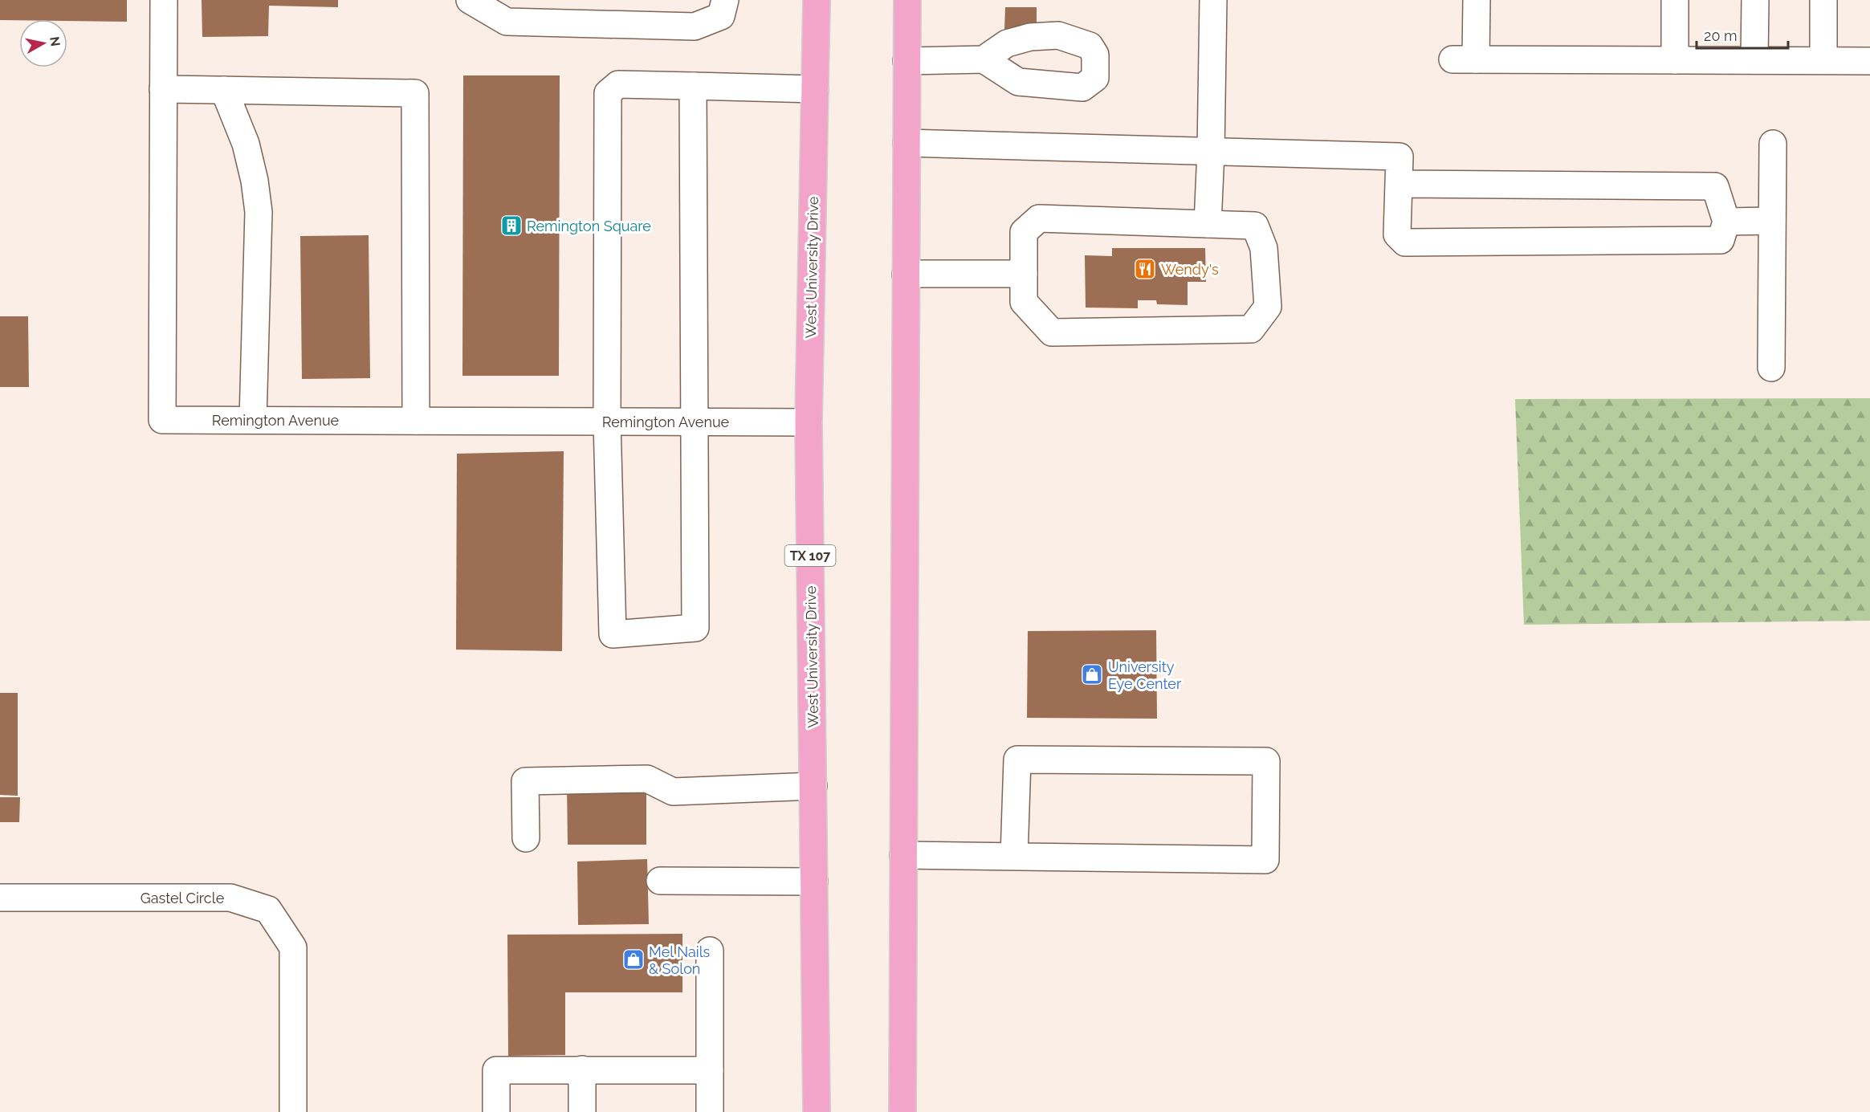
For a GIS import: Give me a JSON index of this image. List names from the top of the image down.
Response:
{
  "streets": {
    "main road": ["West University Drive", "TX 107"],
    "street": ["Remington Avenue", "Gastel Circle"]
  },
  "crossings": [
    ["West University Drive", "Remington Avenue"]
  ],
  "places": {
    "building": ["Remington Square"],
    "restaurant": ["Wendy's"],
    "shop": ["University Eye Center", "Mel Nails & Solon"]
  },
  "scale_bar": "20 m",
  "north": "right"
}
